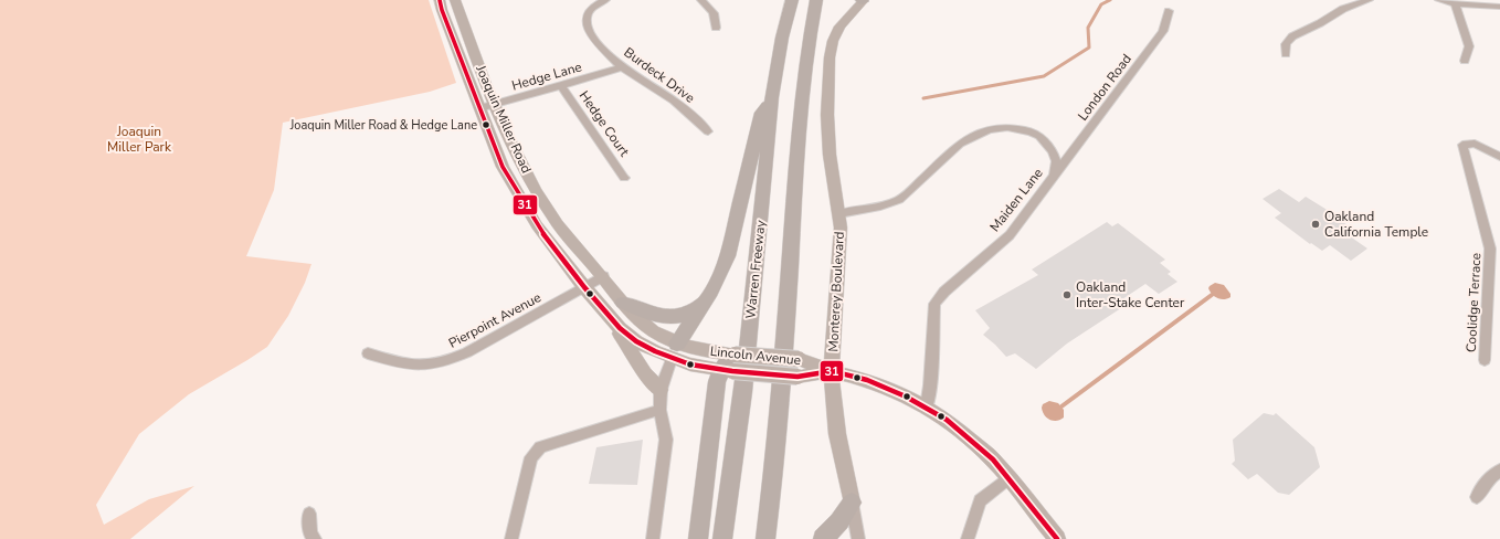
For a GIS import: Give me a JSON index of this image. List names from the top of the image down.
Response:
{
  "streets": {
    "highway": ["Warren Freeway"],
    "main road": ["Joaquin Miller Road", "Monterey Boulevard", "Lincoln Avenue"],
    "street": [
      "Burdeck Drive",
      "Hedge Lane",
      "London Road",
      "Hedge Court",
      "Maiden Lane",
      "Coolidge Terrace",
      "Pierpoint Avenue"
    ]
  },
  "crossings": [
    ["Burdeck Drive", "Hedge Lane"],
    ["Hedge Lane", "Joaquin Miller Road"],
    ["Hedge Lane", "Hedge Court"],
    ["London Road", "Maiden Lane"],
    ["Joaquin Miller Road", "Pierpoint Avenue"],
    ["Joaquin Miller Road", "Lincoln Avenue"],
    ["Maiden Lane", "Monterey Boulevard"],
    ["Maiden Lane", "Lincoln Avenue"],
    ["Monterey Boulevard", "Lincoln Avenue"]
  ],
  "parks": ["Joaquin Miller Park"],
  "places": ["Joaquin Miller Road & Hedge Lane", "Oakland California Temple", "Oakland Inter-Stake Center"],
  "lines": ["transit line 31"]
}
